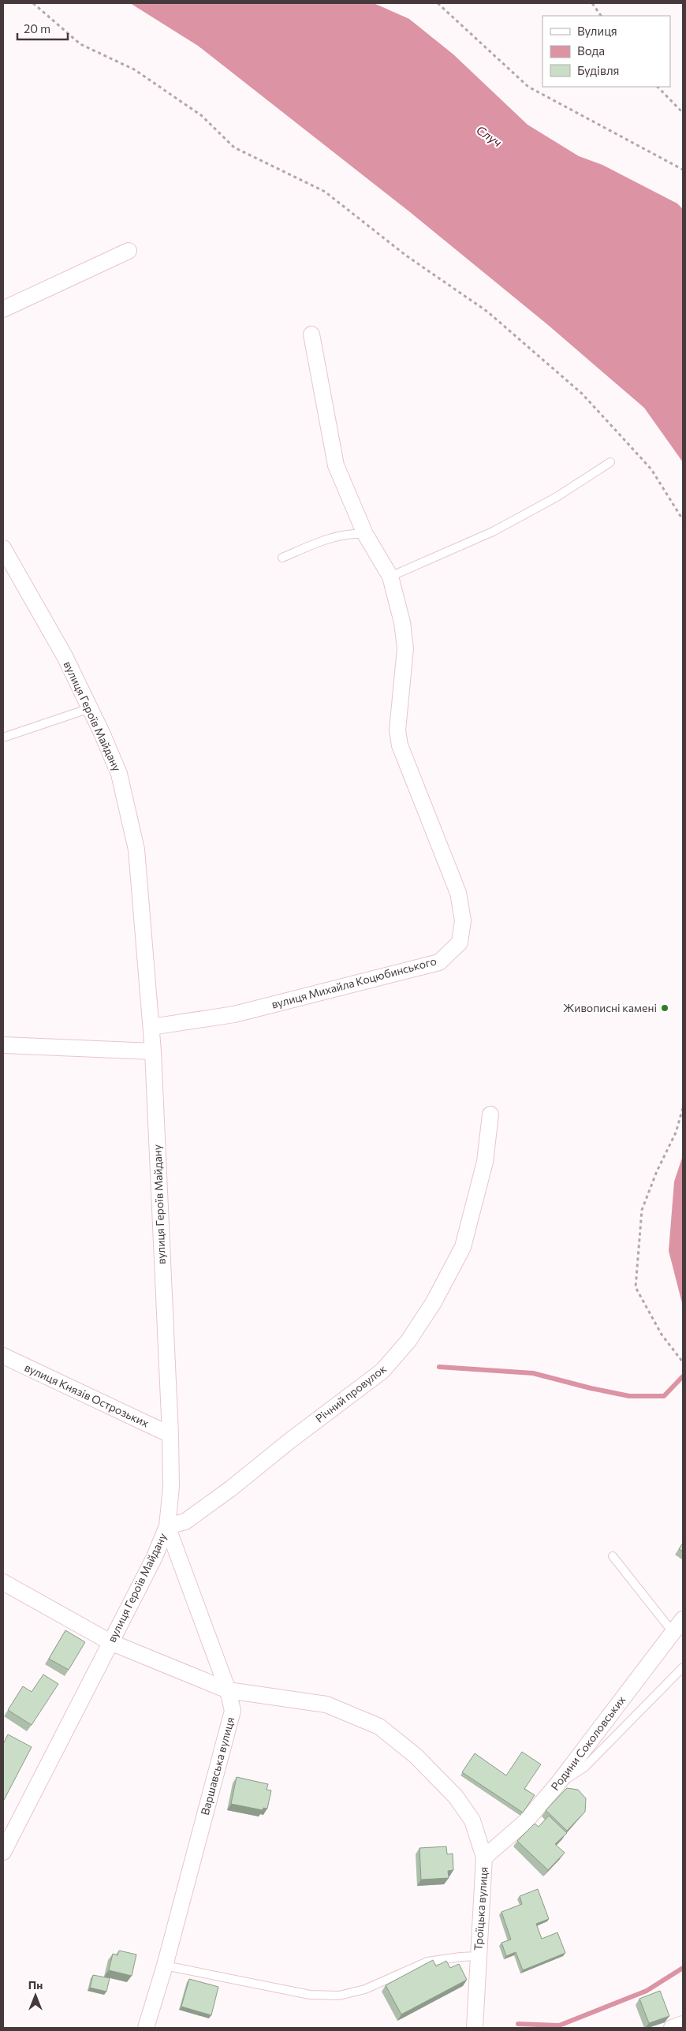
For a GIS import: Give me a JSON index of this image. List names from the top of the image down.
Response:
{
  "streets": {
    "street": [
      "вулиця Героїв Майдану",
      "вулиця Михайла Коцюбинського",
      "Річний провулок",
      "вулиця Князів Острозьких",
      "Родини Соколовських",
      "Варшавська вулиця",
      "Троїцька вулиця"
    ]
  },
  "crossings": [
    ["вулиця Героїв Майдану", "вулиця Михайла Коцюбинського"],
    ["вулиця Героїв Майдану", "Річний провулок"],
    ["вулиця Героїв Майдану", "вулиця Князів Острозьких"],
    ["вулиця Героїв Майдану", "Варшавська вулиця"],
    ["вулиця Героїв Майдану", "Троїцька вулиця"],
    ["Річний провулок", "Варшавська вулиця"],
    ["Родини Соколовських", "Троїцька вулиця"],
    ["Варшавська вулиця", "Троїцька вулиця"]
  ],
  "water": ["Случ"],
  "places": ["Живописні камені"],
  "legend": ["Вулиця", "Вода", "Будівля"],
  "scale_bar": "20 m",
  "north": "top"
}
